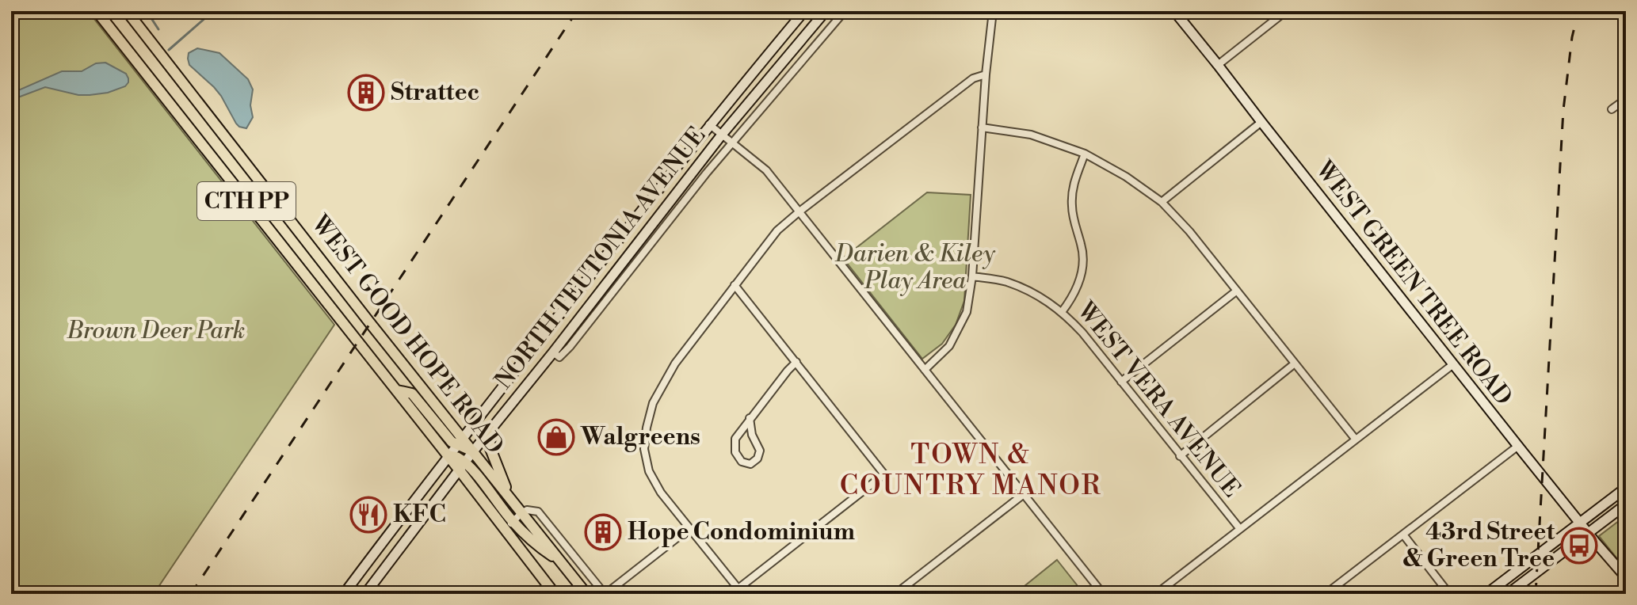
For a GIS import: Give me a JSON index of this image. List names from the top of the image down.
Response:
{
  "streets": {
    "main road": [
      "CTH PP",
      "NORTH TEUTONIA AVENUE",
      "WEST GREEN TREE ROAD",
      "WEST GOOD HOPE ROAD"
    ],
    "street": ["WEST VERA AVENUE"]
  },
  "crossings": [
    ["NORTH TEUTONIA AVENUE", "WEST GOOD HOPE ROAD"]
  ],
  "districts": ["TOWN & COUNTRY MANOR"],
  "parks": ["Darien & Kiley Play Area", "Brown Deer Park"],
  "places": {
    "building": ["Strattec", "Hope Condominium"],
    "shop": ["Walgreens"],
    "restaurant": ["KFC"],
    "bus stop": ["43rd Street & Green Tree"]
  }
}
